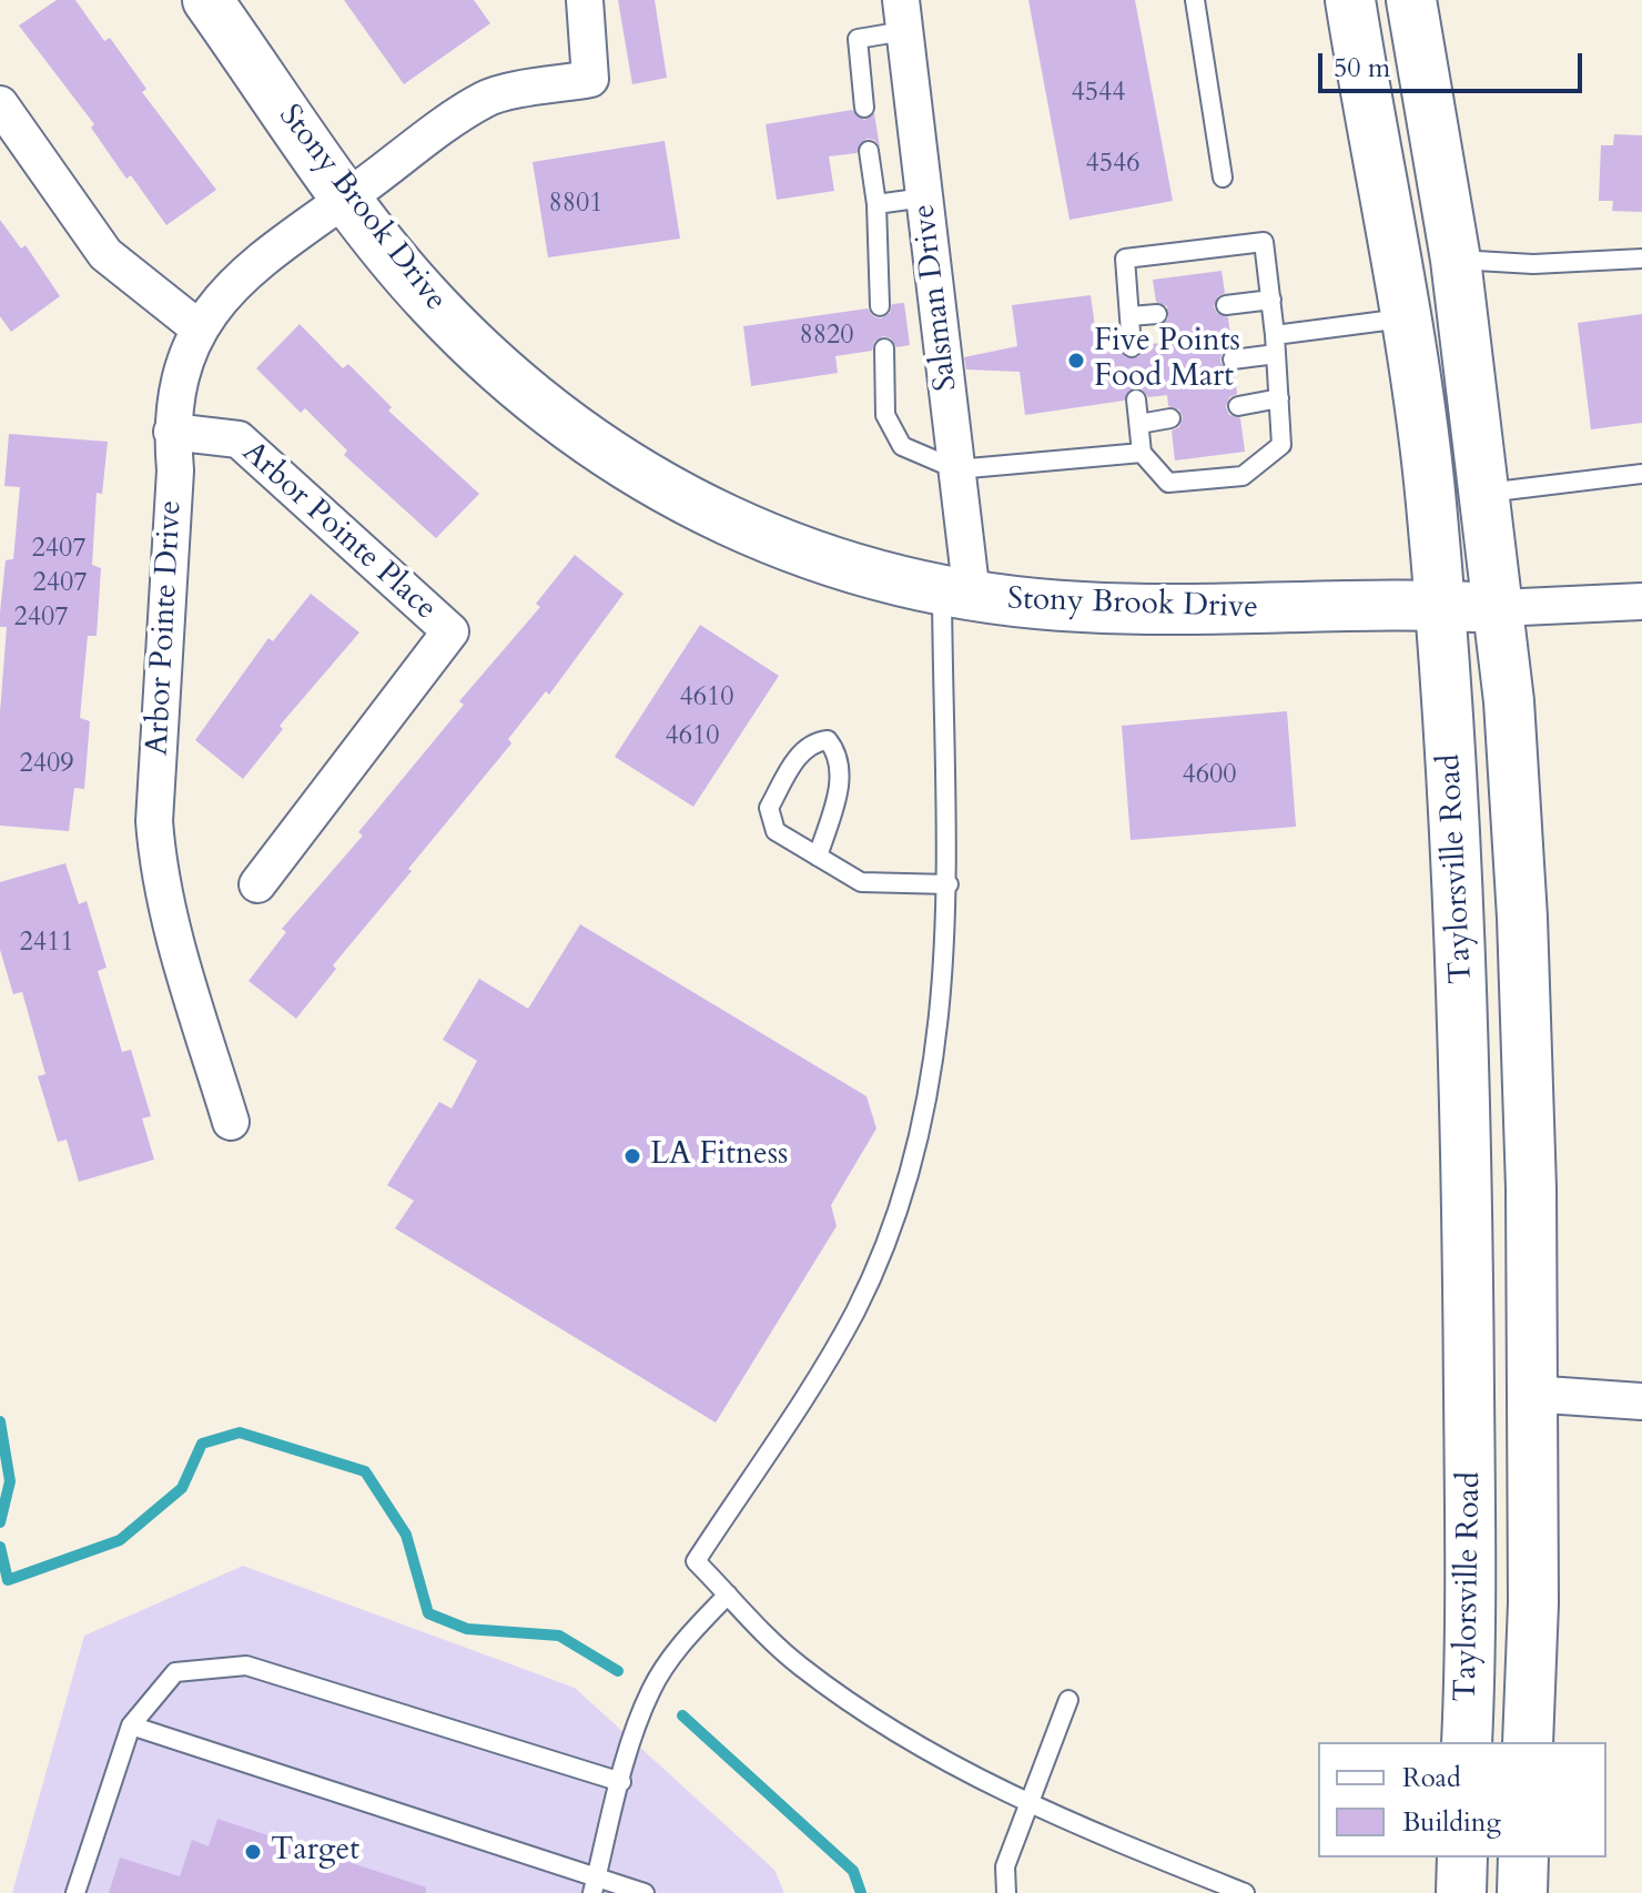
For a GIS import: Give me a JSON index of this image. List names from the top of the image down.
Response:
{
  "streets": {
    "main road": ["Stony Brook Drive", "Taylorsville Road"],
    "street": ["Salsman Drive", "Arbor Pointe Place", "Arbor Pointe Drive"]
  },
  "crossings": [
    ["Stony Brook Drive", "Salsman Drive"],
    ["Stony Brook Drive", "Arbor Pointe Drive"],
    ["Stony Brook Drive", "Taylorsville Road"],
    ["Arbor Pointe Place", "Arbor Pointe Drive"]
  ],
  "places": ["Five Points Food Mart", "LA Fitness", "Target"],
  "house_numbers": [
    "4544",
    "4546",
    "8801",
    "8820",
    "2407",
    "2407",
    "2407",
    "4610",
    "4610",
    "2409",
    "4600",
    "2411"
  ],
  "legend": ["Road", "Building"],
  "scale_bar": "50 m"
}
